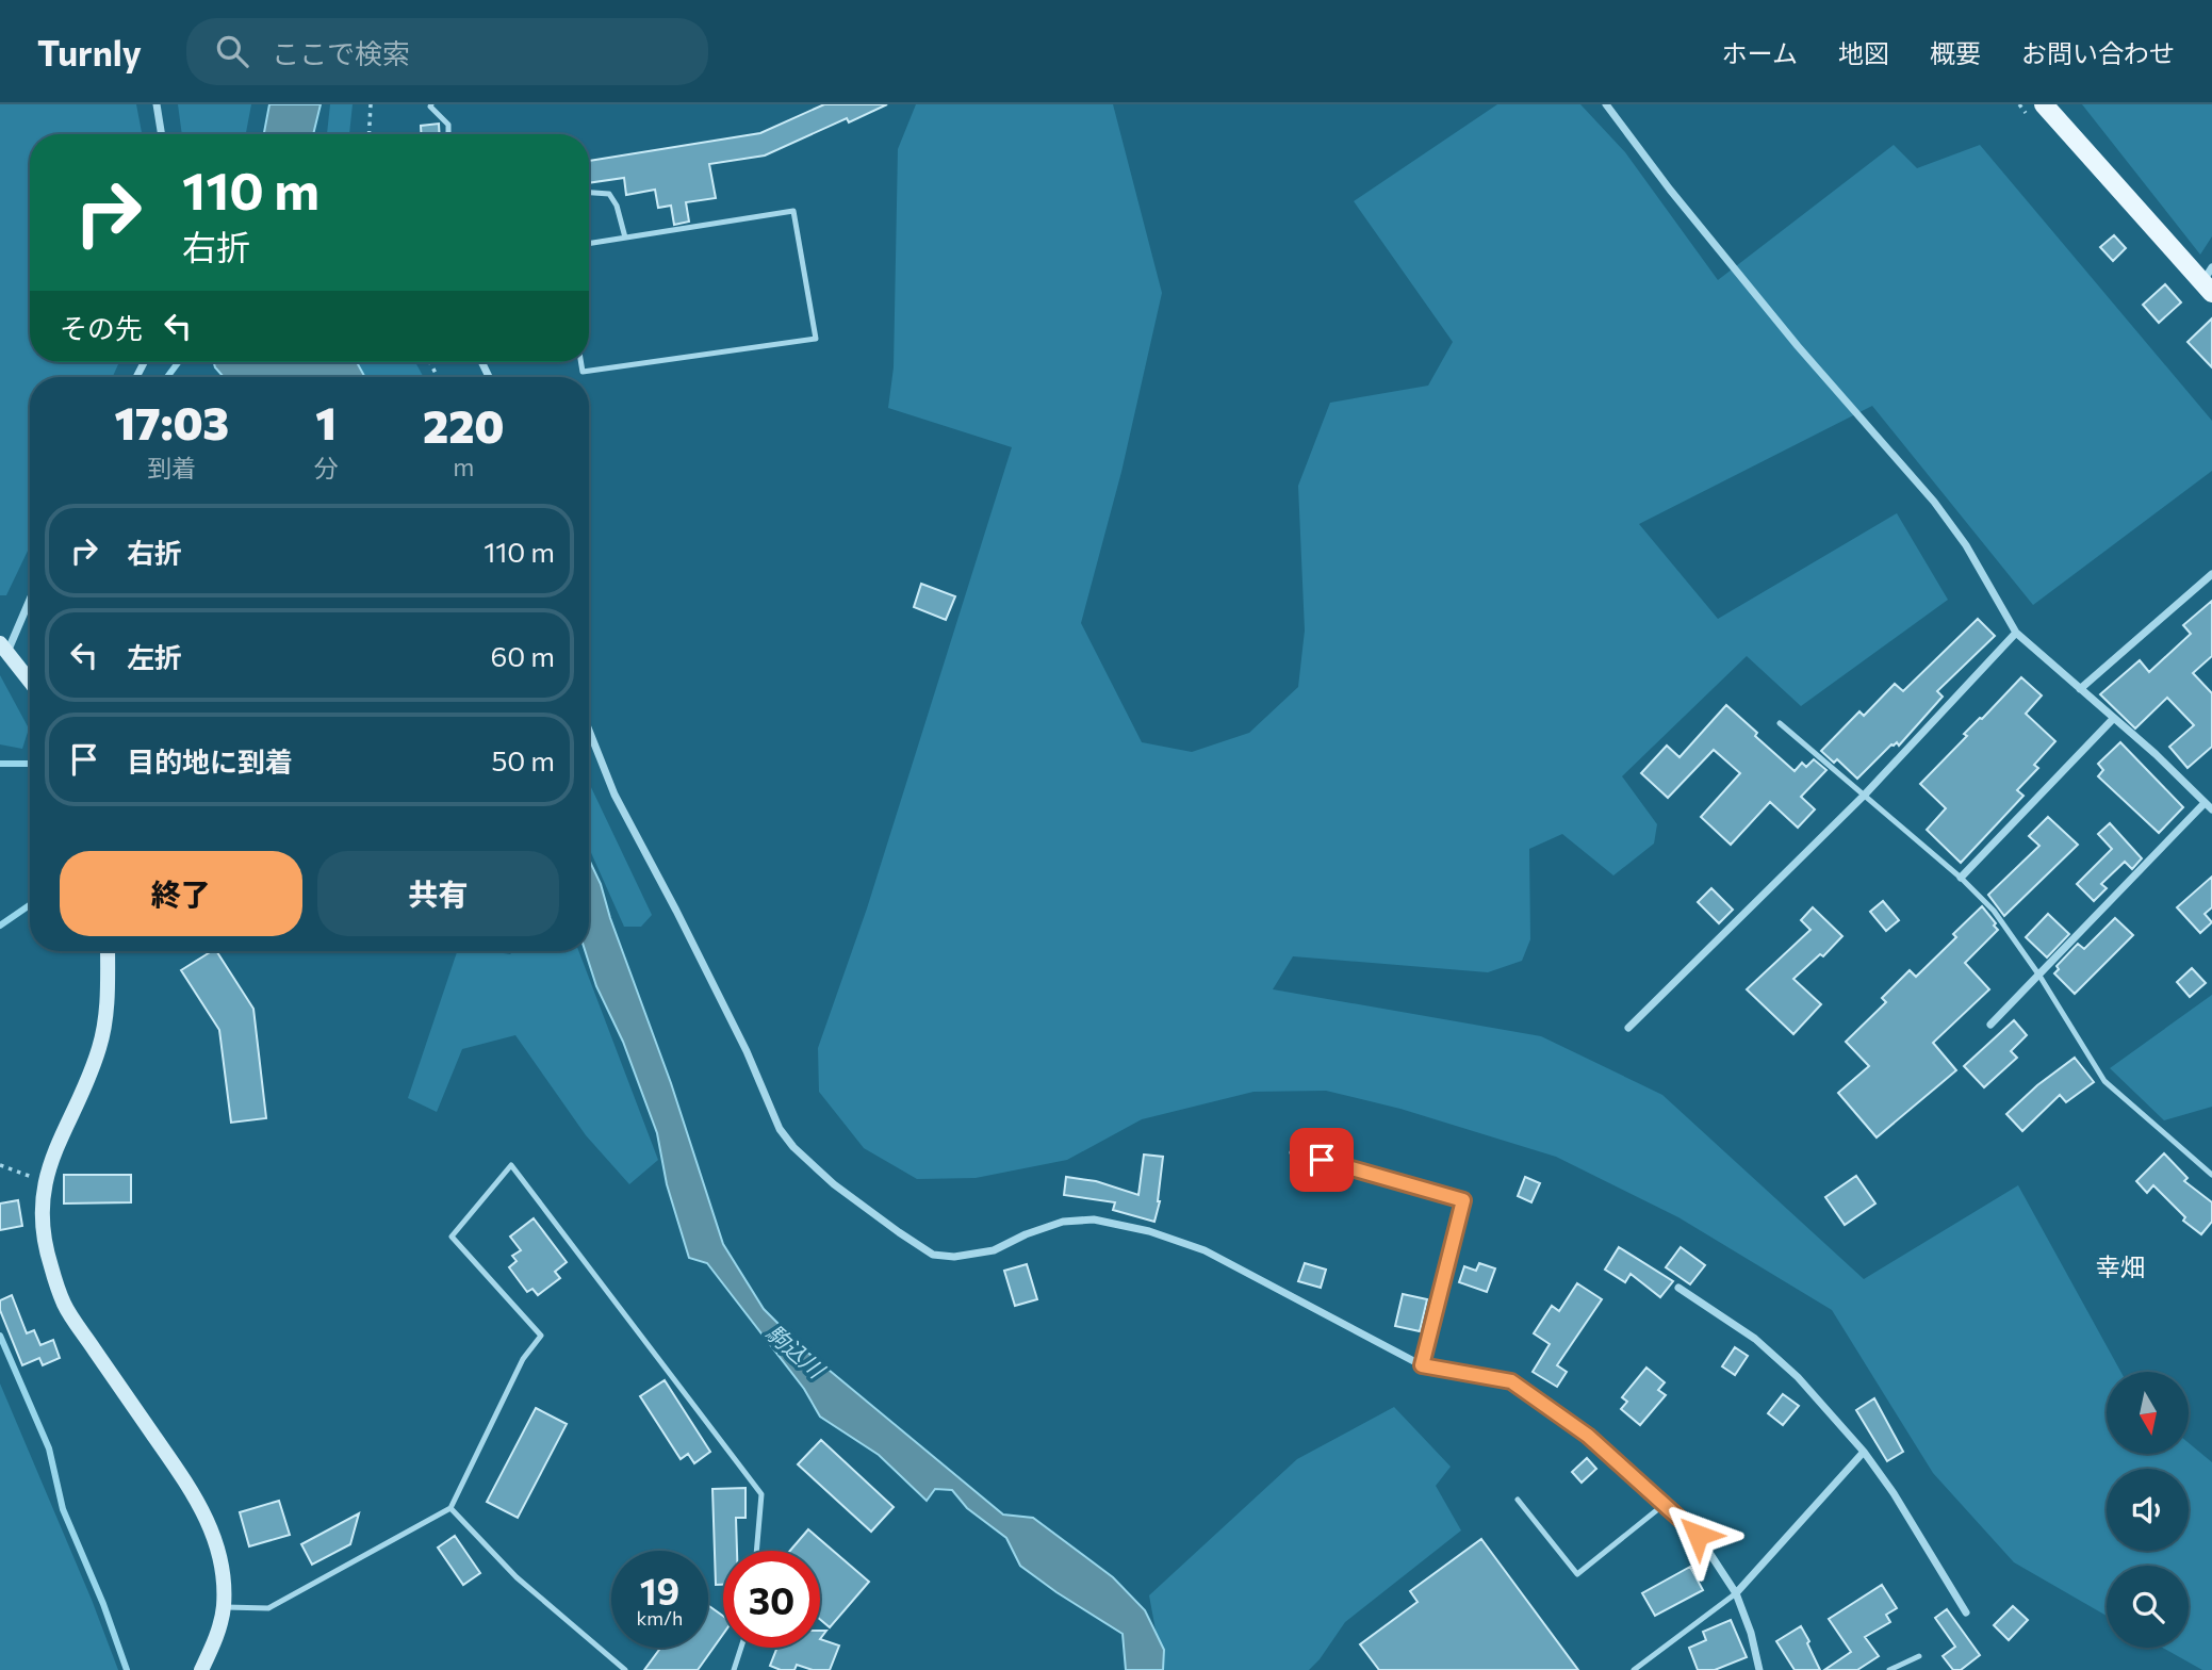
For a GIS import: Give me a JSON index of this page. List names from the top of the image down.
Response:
{
  "districts": ["幸畑"],
  "water": ["駒込川"],
  "north": "bottom",
  "page": {
    "header": "Turnly",
    "search": "ここで検索",
    "nav": [
      "ホーム",
      "地図",
      "概要",
      "お問い合わせ"
    ],
    "turn": ["110 m", "右折"],
    "then": "その先",
    "eta": [
      "17:03",
      "到着",
      "1",
      "分",
      "220",
      "m"
    ],
    "list": [
      {
        "name": "右折",
        "value": "110 m"
      },
      {
        "name": "左折",
        "value": "60 m"
      },
      {
        "name": "目的地に到着",
        "value": "50 m"
      }
    ],
    "buttons": ["終了", "共有"],
    "speed": "19 km/h",
    "limit": "30"
  }
}
